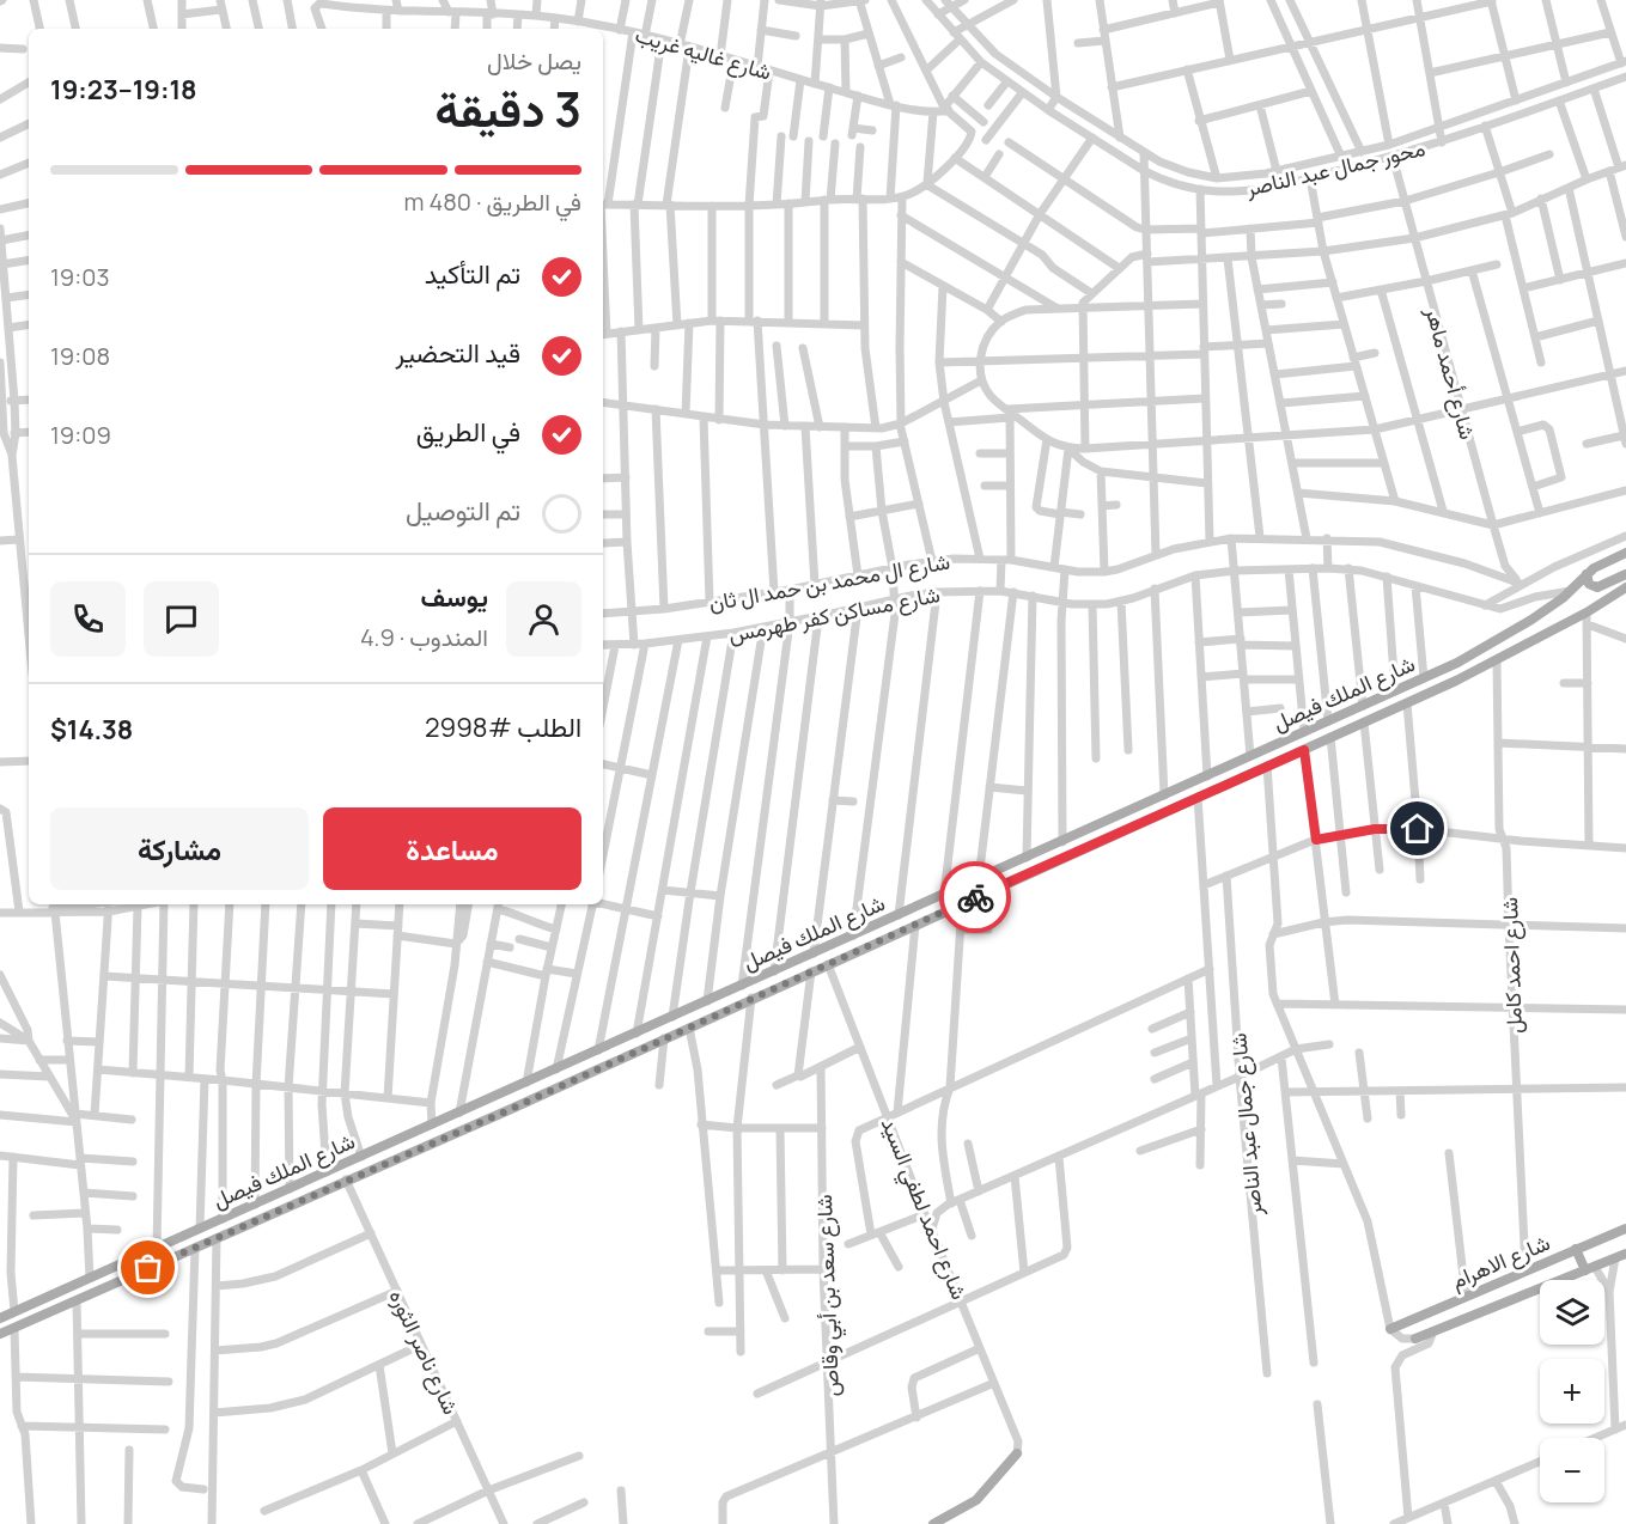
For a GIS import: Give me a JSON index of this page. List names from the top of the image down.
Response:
{
  "streets": {
    "main road": ["شارع الملك فيصل", "شارع الاهرام"],
    "street": [
      "شارع غاليه غريب",
      "محور جمال عبد الناصر",
      "شارع أحمد ماهر",
      "شارع ال محمد بن حمد ال ثان",
      "شارع مساكن كفر طهرمس",
      "شارع احمد كامل",
      "شارع جمال عبد الناصر",
      "شارع احمد لطفي السيد",
      "شارع سعد بن أبي وقاص",
      "شارع ناصر الثوره"
    ]
  },
  "crossings": [
    ["محور جمال عبد الناصر", "شارع أحمد ماهر"],
    ["شارع أحمد ماهر", "شارع ال محمد بن حمد ال ثان"],
    ["شارع مساكن كفر طهرمس", "شارع الملك فيصل"],
    ["شارع الملك فيصل", "شارع احمد كامل"],
    ["شارع الملك فيصل", "شارع احمد لطفي السيد"],
    ["شارع الملك فيصل", "شارع ناصر الثوره"],
    ["شارع احمد كامل", "شارع الاهرام"]
  ],
  "page": {
    "heading": ["3 دقيقة", "يصل خلال", "19:18–19:23"],
    "panel": [
      "يوسف",
      "المندوب · 4.9",
      "الطلب #2998",
      "$14.38"
    ],
    "bar": "في الطريق · 480 m",
    "list": [
      ["تم التأكيد", "19:03"],
      ["قيد التحضير", "19:08"],
      ["في الطريق", "19:09"],
      "تم التوصيل"
    ],
    "buttons": ["مساعدة", "مشاركة"],
    "map_buttons": ["+", "−"]
  }
}
